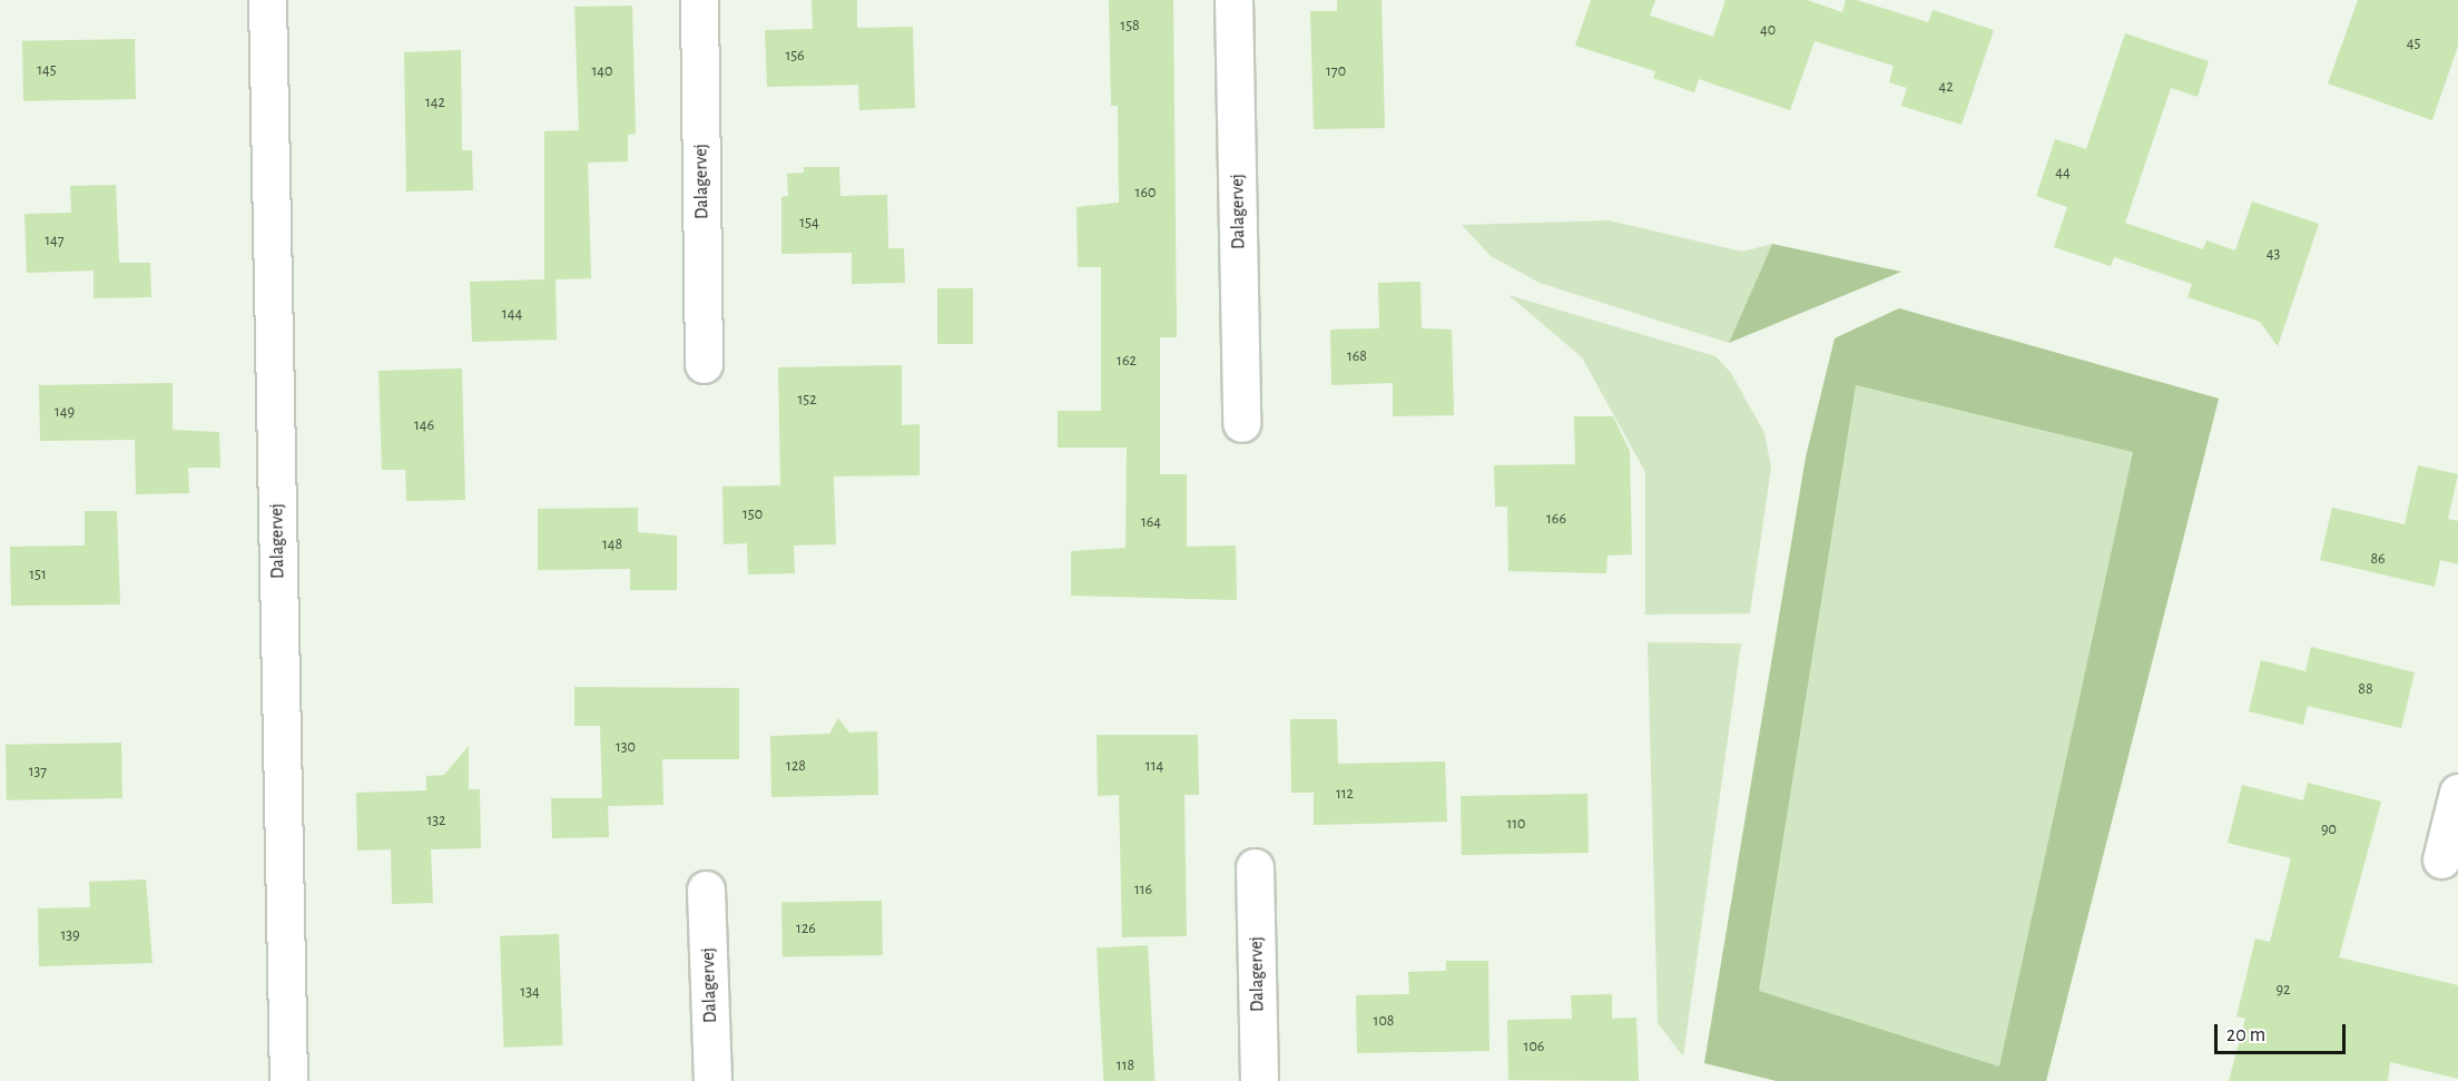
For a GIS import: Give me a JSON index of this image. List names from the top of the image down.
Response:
{
  "streets": {
    "street": ["Dalagervej"]
  },
  "house_numbers": [
    "158",
    "40",
    "45",
    "156",
    "145",
    "140",
    "170",
    "42",
    "142",
    "44",
    "160",
    "154",
    "147",
    "43",
    "144",
    "168",
    "162",
    "152",
    "149",
    "146",
    "150",
    "166",
    "164",
    "148",
    "86",
    "151",
    "88",
    "130",
    "128",
    "114",
    "137",
    "112",
    "132",
    "110",
    "90",
    "116",
    "126",
    "139",
    "92",
    "134",
    "108",
    "106",
    "118"
  ],
  "scale_bar": "20 m"
}
